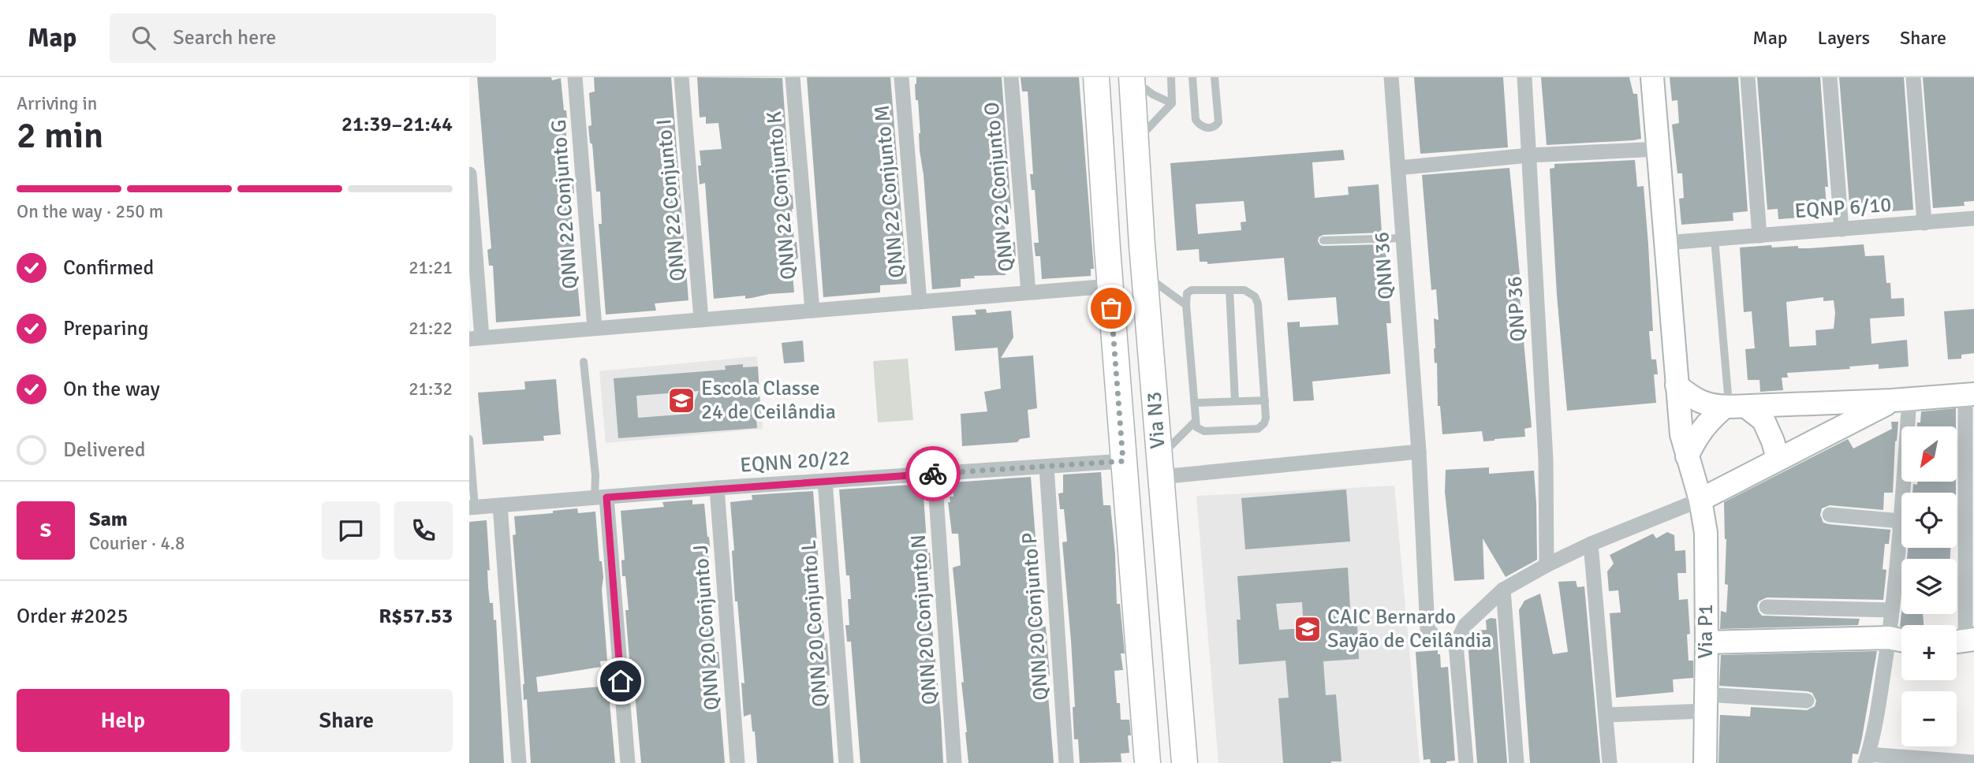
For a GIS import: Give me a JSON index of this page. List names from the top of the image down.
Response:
{
  "streets": {
    "main road": ["Via N3"],
    "street": [
      "QNN 22 Conjunto O",
      "QNN 22 Conjunto M",
      "QNN 22 Conjunto K",
      "QNN 22 Conjunto I",
      "QNN 22 Conjunto G",
      "EQNP 6/10",
      "QNN 36",
      "QNP 36",
      "EQNN 20/22",
      "QNN 20 Conjunto P",
      "QNN 20 Conjunto N",
      "QNN 20 Conjunto L",
      "QNN 20 Conjunto J",
      "Via P1"
    ]
  },
  "crossings": [
    ["Via N3", "EQNN 20/22"],
    ["EQNN 20/22", "QNN 20 Conjunto P"],
    ["EQNN 20/22", "QNN 20 Conjunto N"],
    ["EQNN 20/22", "QNN 20 Conjunto L"],
    ["EQNN 20/22", "QNN 20 Conjunto J"]
  ],
  "places": {
    "school or university": ["Escola Classe 24 de Ceilândia", "CAIC Bernardo Sayão de Ceilândia"]
  },
  "north": "bottom left",
  "page": {
    "header": "Map",
    "search": "Search here",
    "nav": ["Map", "Layers", "Share"],
    "heading": ["2 min", "Arriving in", "21:39–21:44"],
    "panel": [
      "Sam",
      "Courier · 4.8",
      "Order #2025",
      "R$57.53"
    ],
    "bar": "On the way · 250 m",
    "list": [
      ["Confirmed", "21:21"],
      ["Preparing", "21:22"],
      ["On the way", "21:32"],
      "Delivered"
    ],
    "map_buttons": ["+", "−"],
    "round": "S",
    "buttons": ["Help", "Share"]
  }
}
